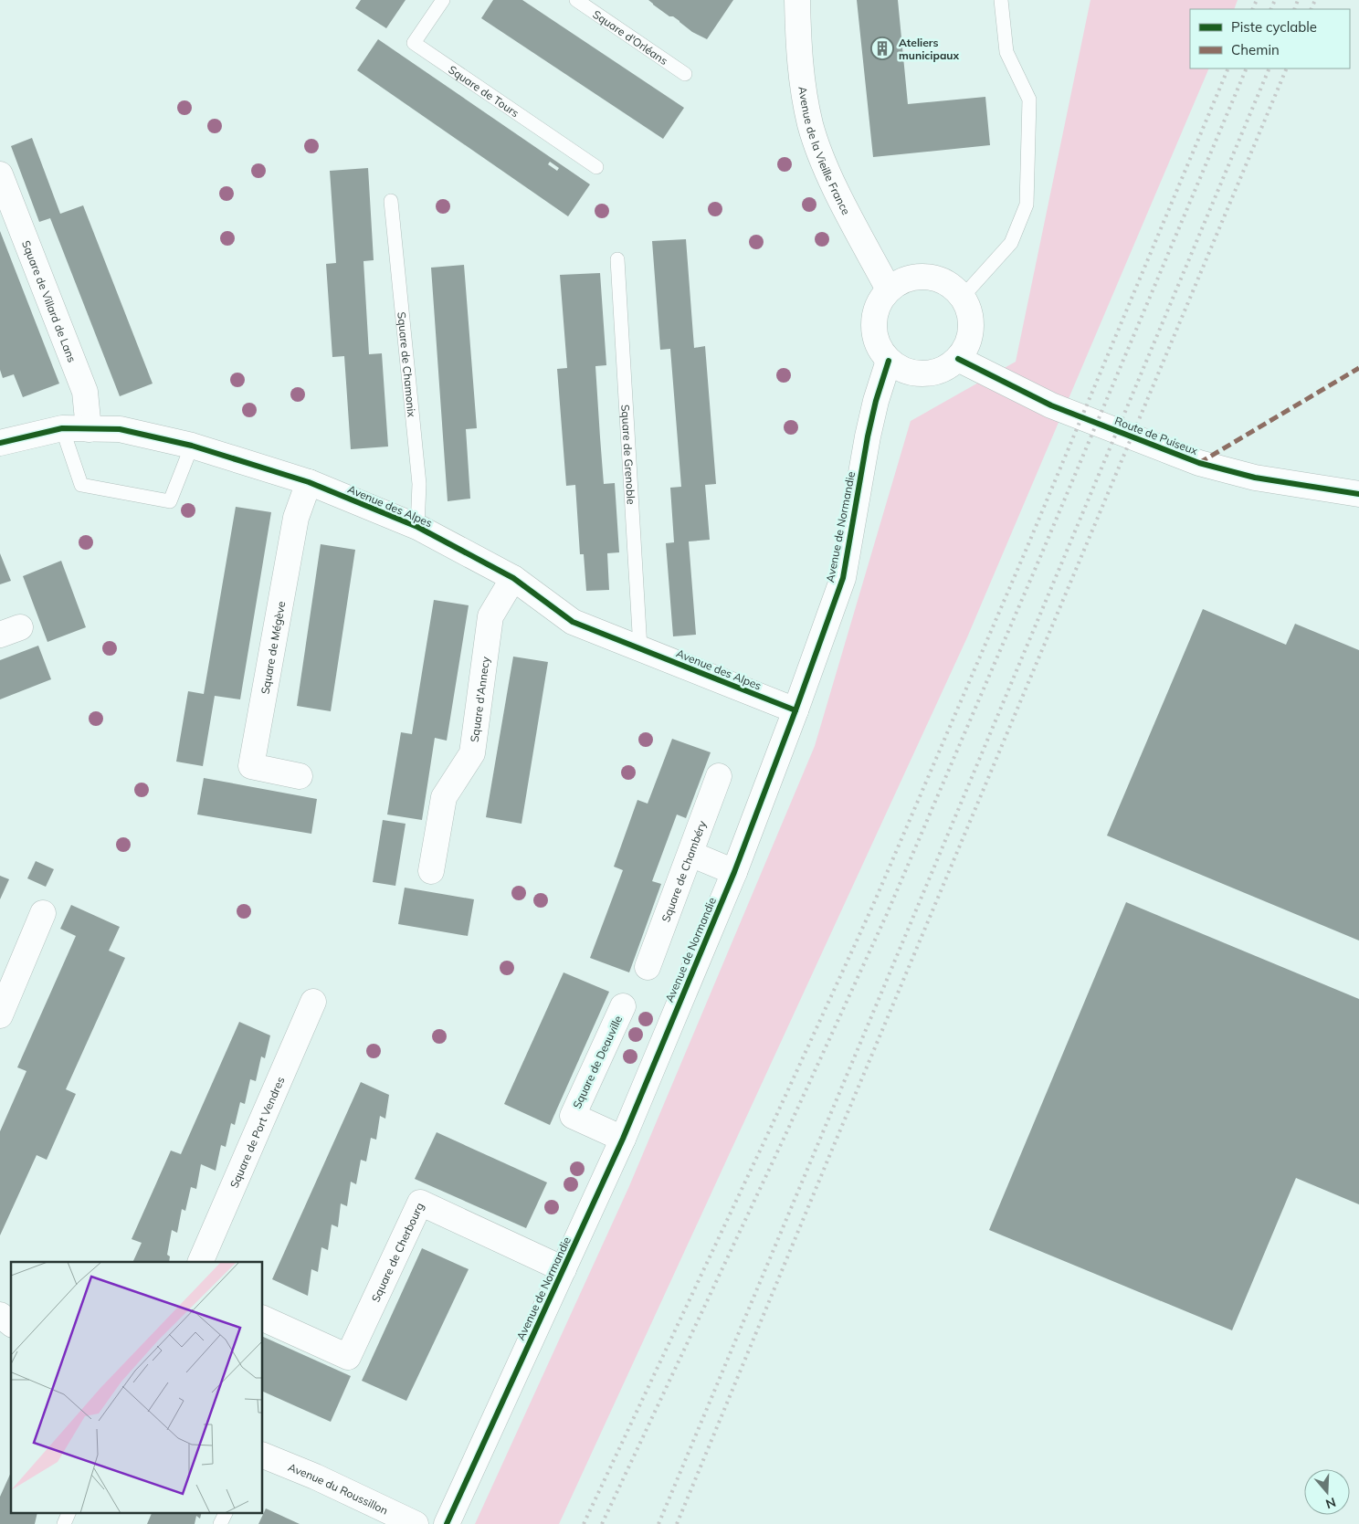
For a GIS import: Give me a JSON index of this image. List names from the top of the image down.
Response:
{
  "streets": {
    "street": [
      "Avenue de la Vieille France",
      "Square de Villard de Lans",
      "Route de Puiseux",
      "Avenue des Alpes",
      "Avenue de Normandie",
      "Square de Mégève",
      "Square d'Annecy",
      "Square de Chambéry",
      "Square de Deauville",
      "Square de Port Vendres",
      "Square de Cherbourg",
      "Avenue du Roussillon"
    ],
    "lane": [
      "Square d'Orléans",
      "Square de Tours",
      "Square de Chamonix",
      "Square de Grenoble"
    ]
  },
  "crossings": [
    ["Avenue de la Vieille France", "Route de Puiseux"],
    ["Avenue de la Vieille France", "Avenue de Normandie"],
    ["Square de Villard de Lans", "Avenue des Alpes"],
    ["Square de Chamonix", "Avenue des Alpes"],
    ["Route de Puiseux", "Avenue de Normandie"],
    ["Square de Grenoble", "Avenue des Alpes"],
    ["Avenue des Alpes", "Avenue de Normandie"],
    ["Avenue des Alpes", "Square de Mégève"],
    ["Avenue des Alpes", "Square d'Annecy"],
    ["Avenue de Normandie", "Square de Deauville"],
    ["Avenue de Normandie", "Square de Cherbourg"]
  ],
  "places": {
    "building": ["Ateliers municipaux"]
  },
  "legend": ["Piste cyclable", "Chemin"],
  "north": "bottom"
}
